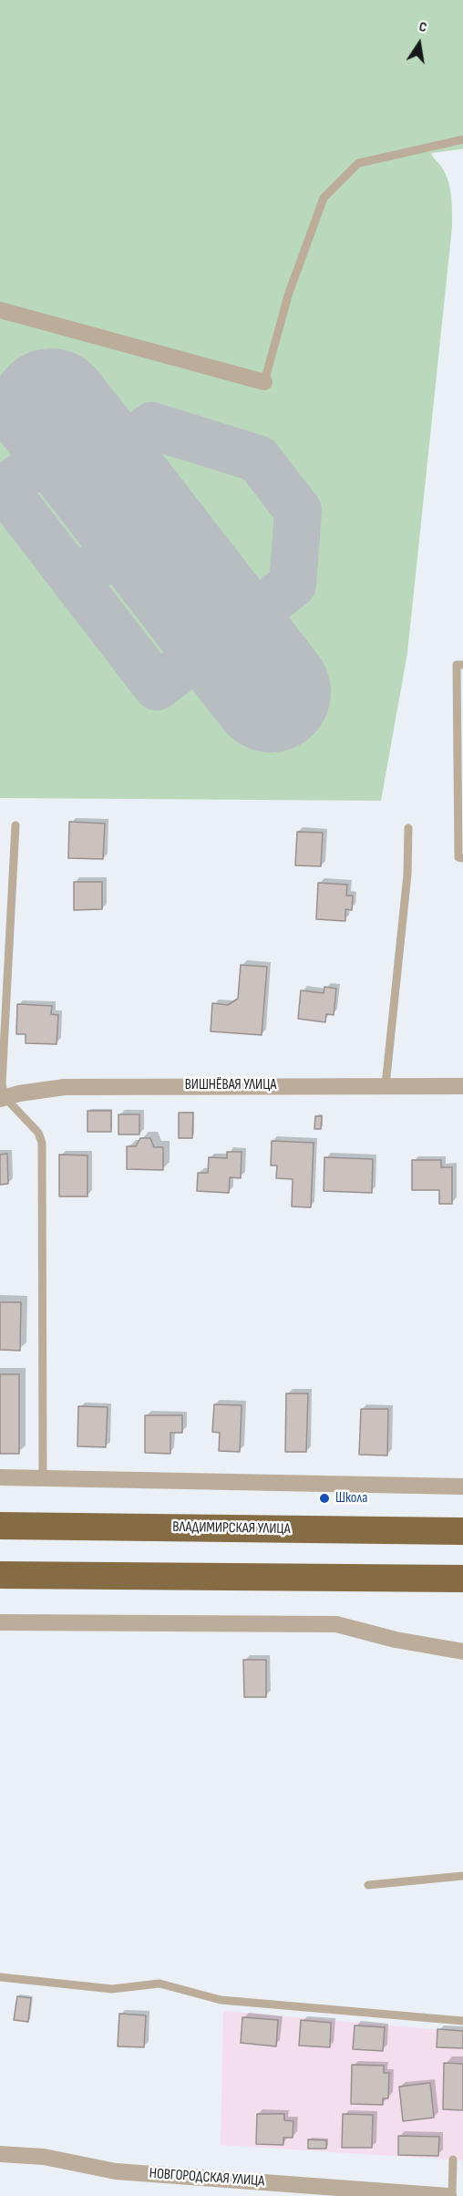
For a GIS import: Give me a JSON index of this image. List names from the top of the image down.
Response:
{
  "streets": {
    "highway": ["ВЛАДИМИРСКАЯ УЛИЦА"],
    "street": ["ВИШНЁВАЯ УЛИЦА", "НОВГОРОДСКАЯ УЛИЦА"]
  },
  "places": ["Школа"],
  "north": "top"
}
